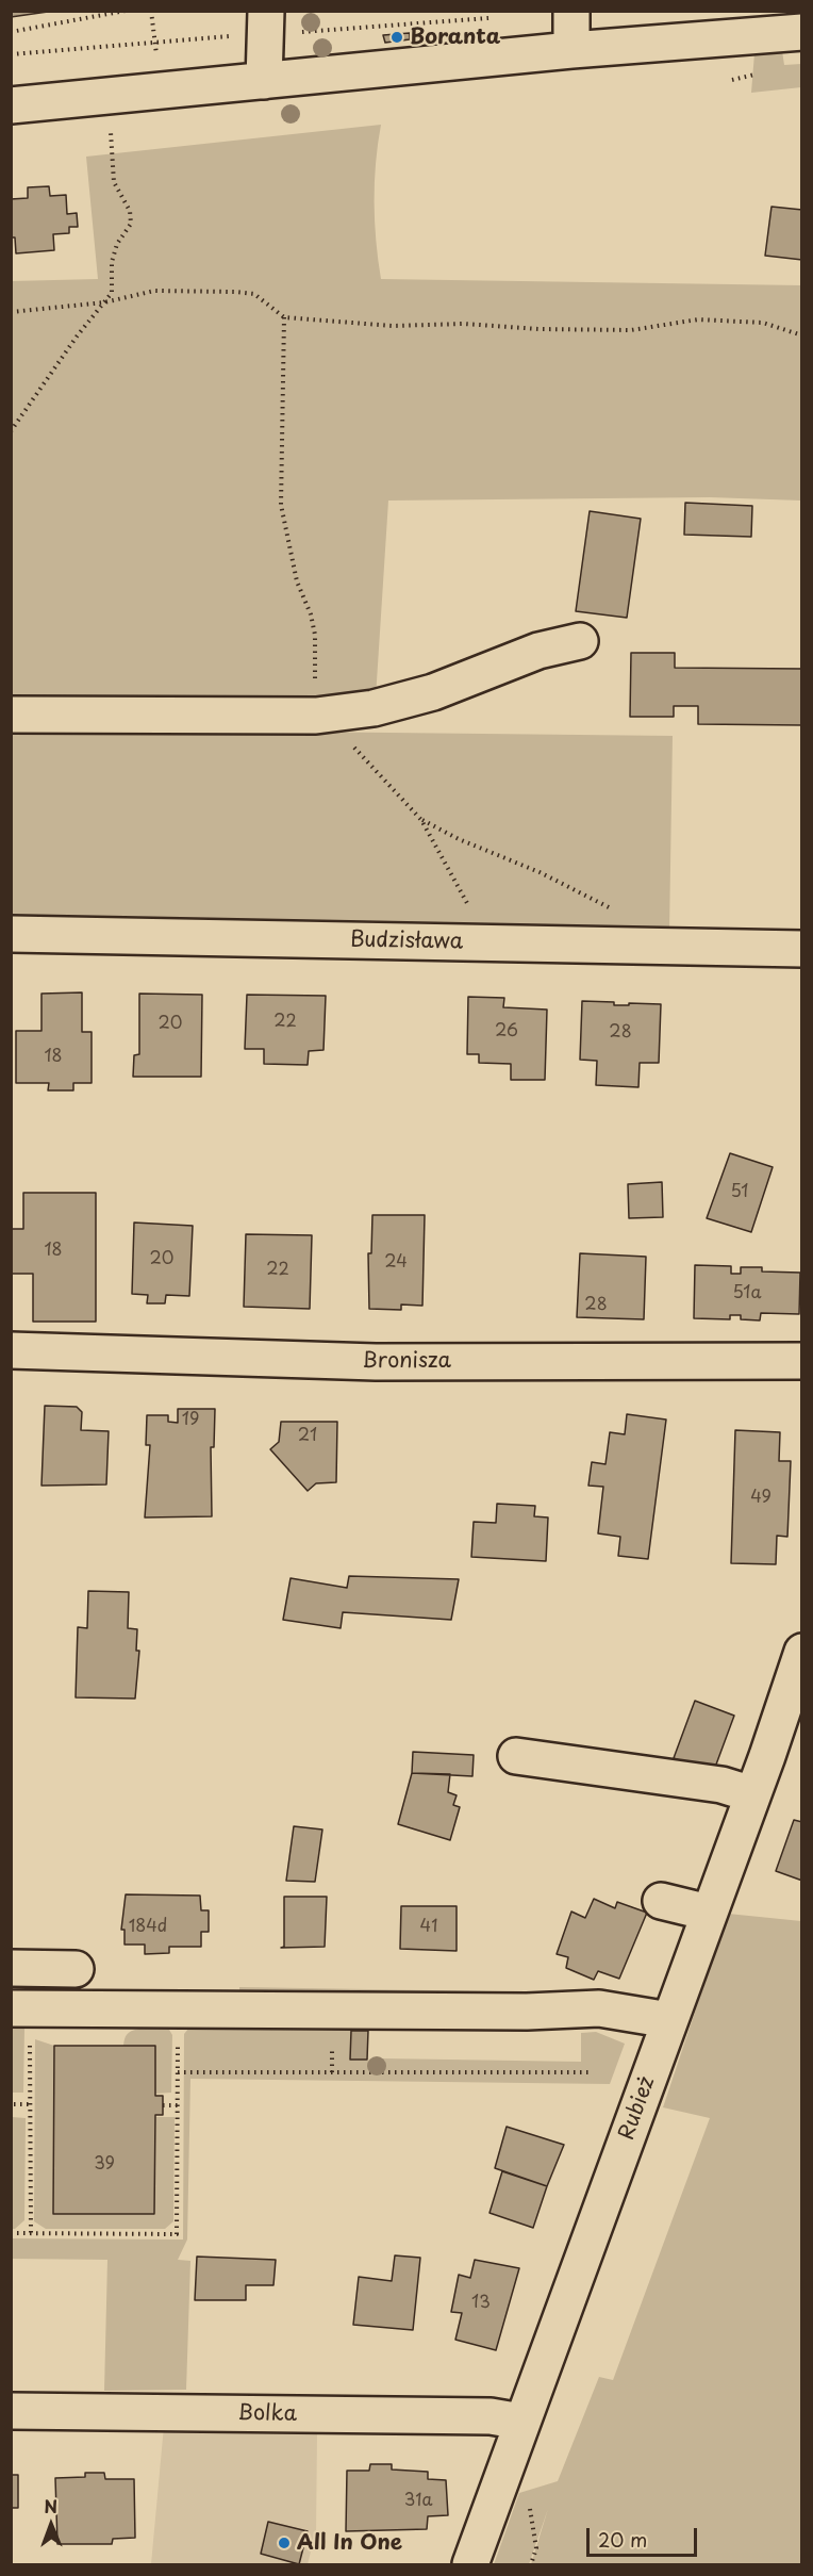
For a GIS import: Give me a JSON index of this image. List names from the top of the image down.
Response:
{
  "streets": {
    "street": [
      "Budzisława",
      "Bronisza",
      "Rubież",
      "Bolka"
    ]
  },
  "crossings": [
    ["Rubież", "Bolka"]
  ],
  "places": ["Boranta", "All In One"],
  "house_numbers": [
    "22",
    "20",
    "26",
    "28",
    "18",
    "51",
    "18",
    "20",
    "24",
    "22",
    "51a",
    "28",
    "19",
    "21",
    "49",
    "184d",
    "41",
    "39",
    "13",
    "31a"
  ],
  "scale_bar": "20 m",
  "north": "top"
}
